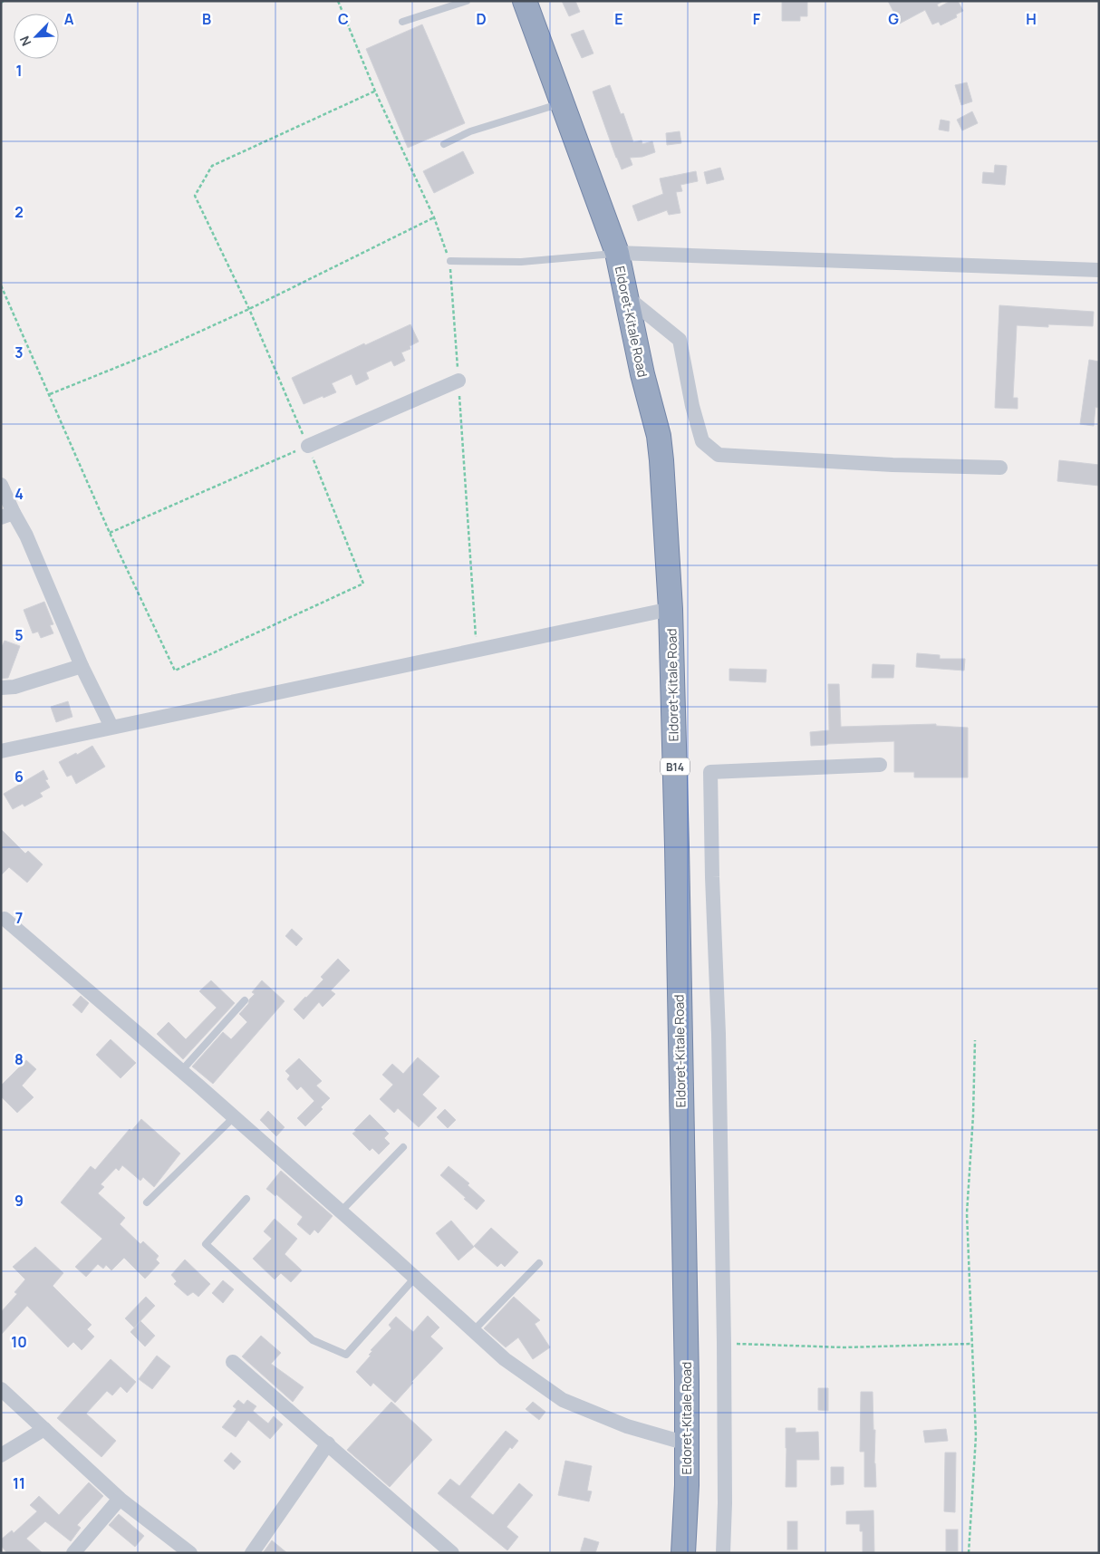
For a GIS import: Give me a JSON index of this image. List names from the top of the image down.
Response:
{
  "streets": {
    "highway": ["Eldoret-Kitale Road", "B14"]
  },
  "north": "bottom left",
  "grid": {
    "columns": [
      "A",
      "B",
      "C",
      "D",
      "E",
      "F",
      "G",
      "H"
    ],
    "rows": [
      "1",
      "2",
      "3",
      "4",
      "5",
      "6",
      "7",
      "8",
      "9",
      "10",
      "11"
    ]
  }
}
